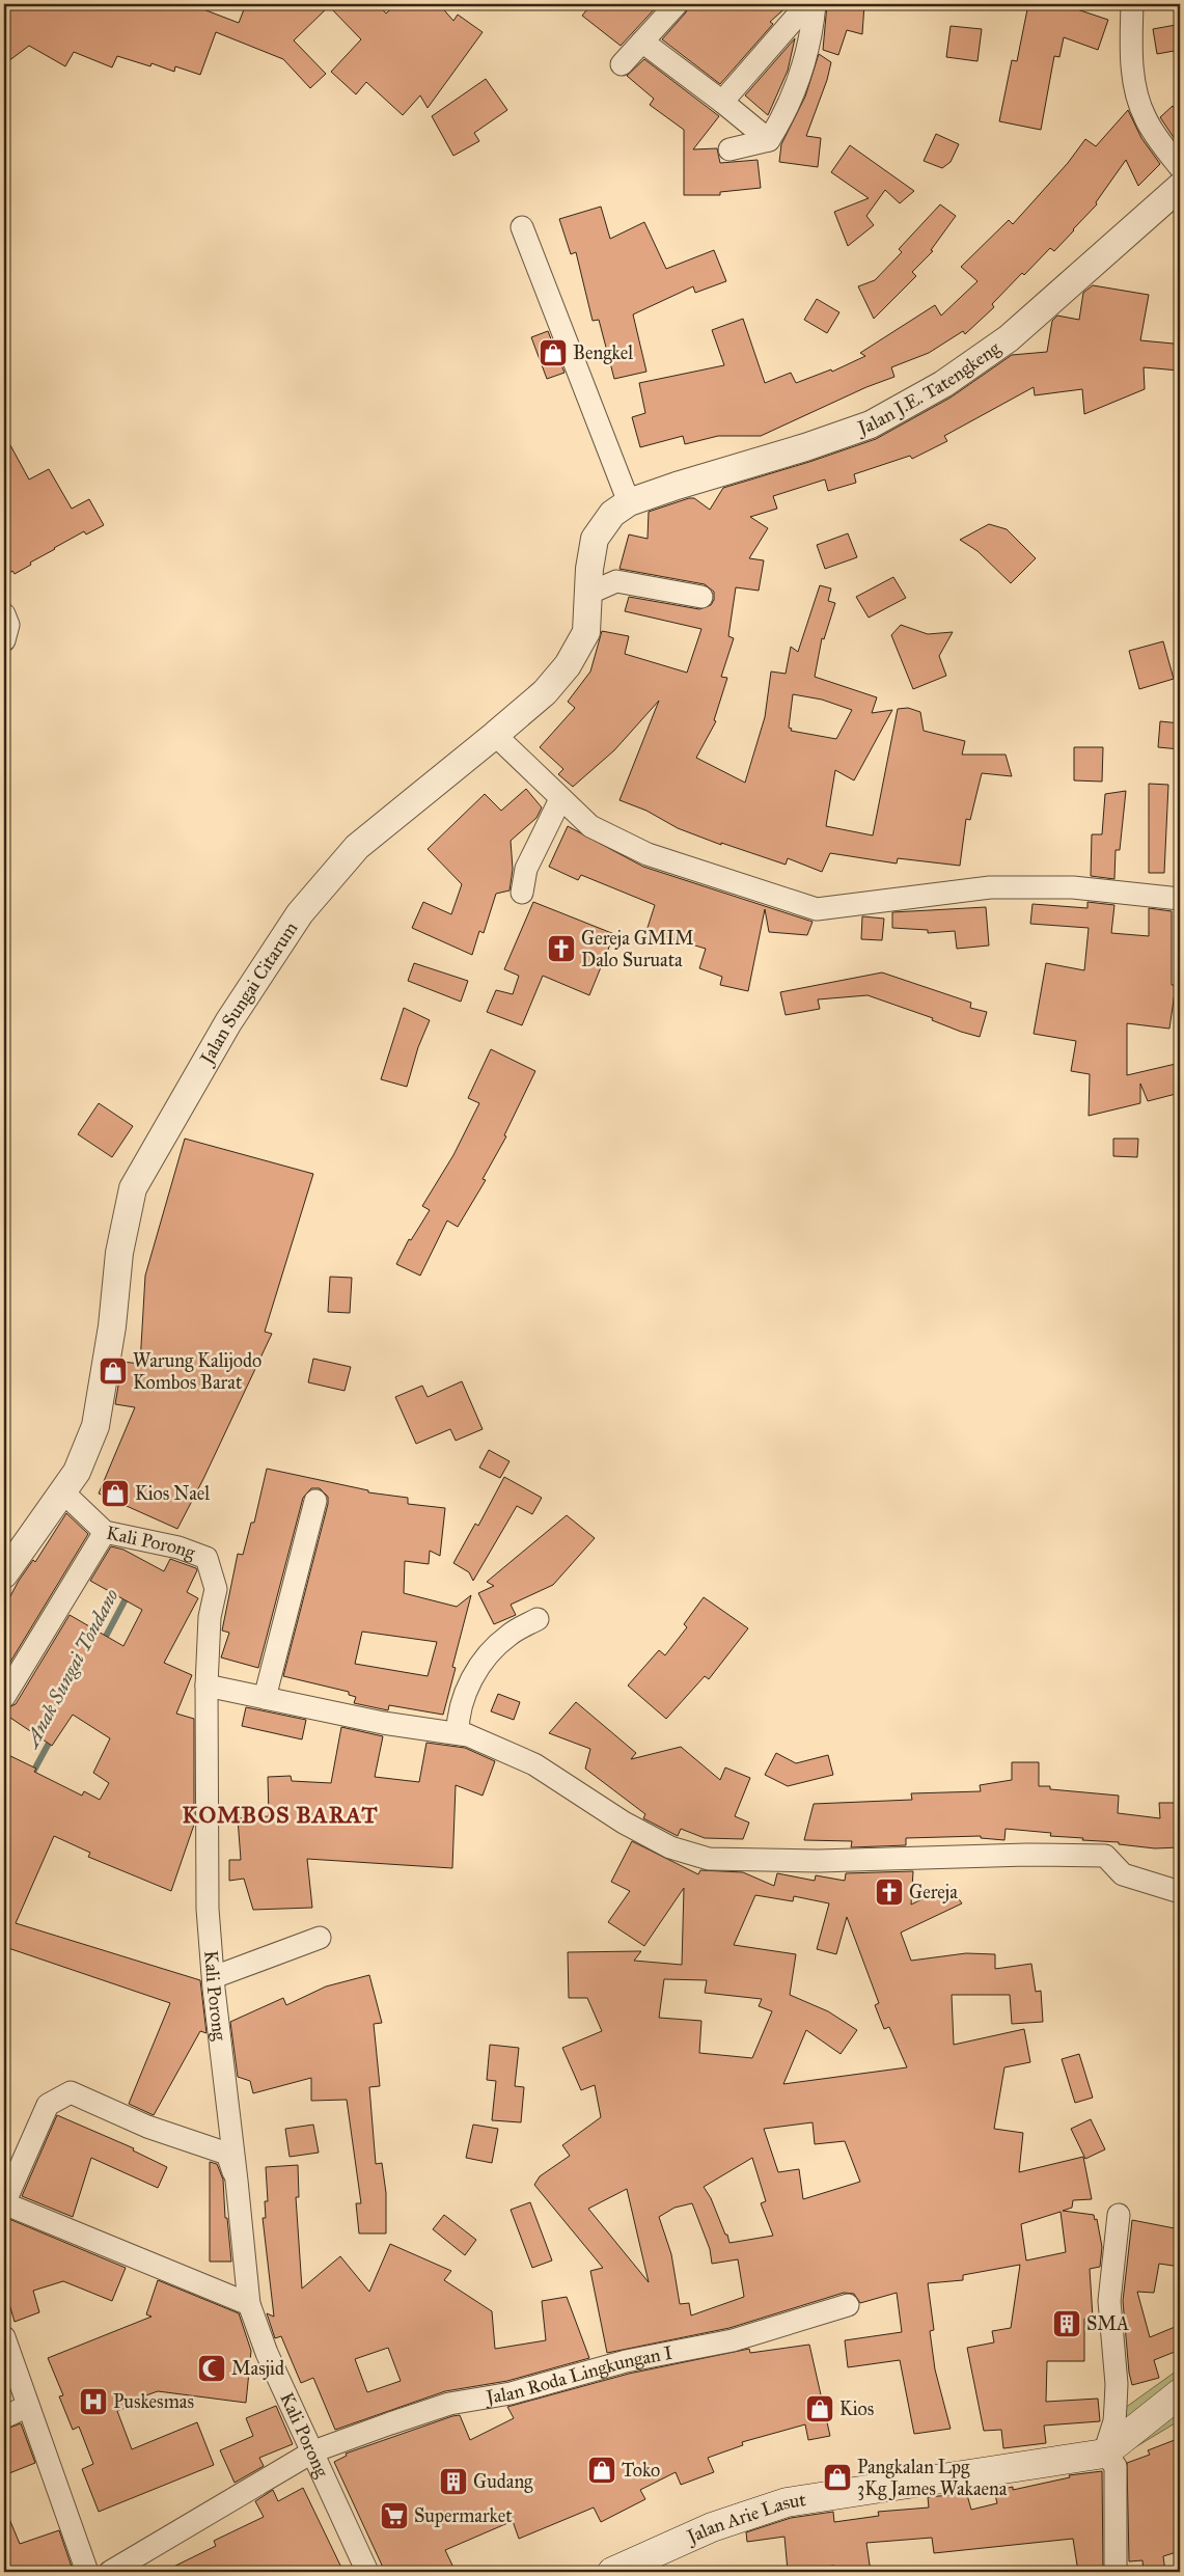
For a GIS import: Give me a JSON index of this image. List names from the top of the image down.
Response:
{
  "streets": {
    "main road": ["Jalan Arie Lasut"],
    "street": [
      "Jalan J.E. Tatengkeng",
      "Jalan Sungai Citarum",
      "Kali Porong",
      "Jalan Roda Lingkungan I"
    ]
  },
  "crossings": [
    ["Jalan J.E. Tatengkeng", "Jalan Sungai Citarum"],
    ["Jalan Sungai Citarum", "Kali Porong"],
    ["Kali Porong", "Jalan Roda Lingkungan I"]
  ],
  "districts": ["KOMBOS BARAT"],
  "water": ["Anak Sungai Tondano"],
  "places": {
    "shop": [
      "Bengkel",
      "Warung Kalijodo Kombos Barat",
      "Kios Nael",
      "Kios",
      "Toko",
      "Pangkalan Lpg 3Kg James Wakaena"
    ],
    "church": ["Gereja GMIM Dalo Suruata", "Gereja"],
    "building": ["SMA", "Gudang"],
    "mosque": ["Masjid"],
    "hospital": ["Puskesmas"],
    "supermarket": ["Supermarket"]
  }
}
